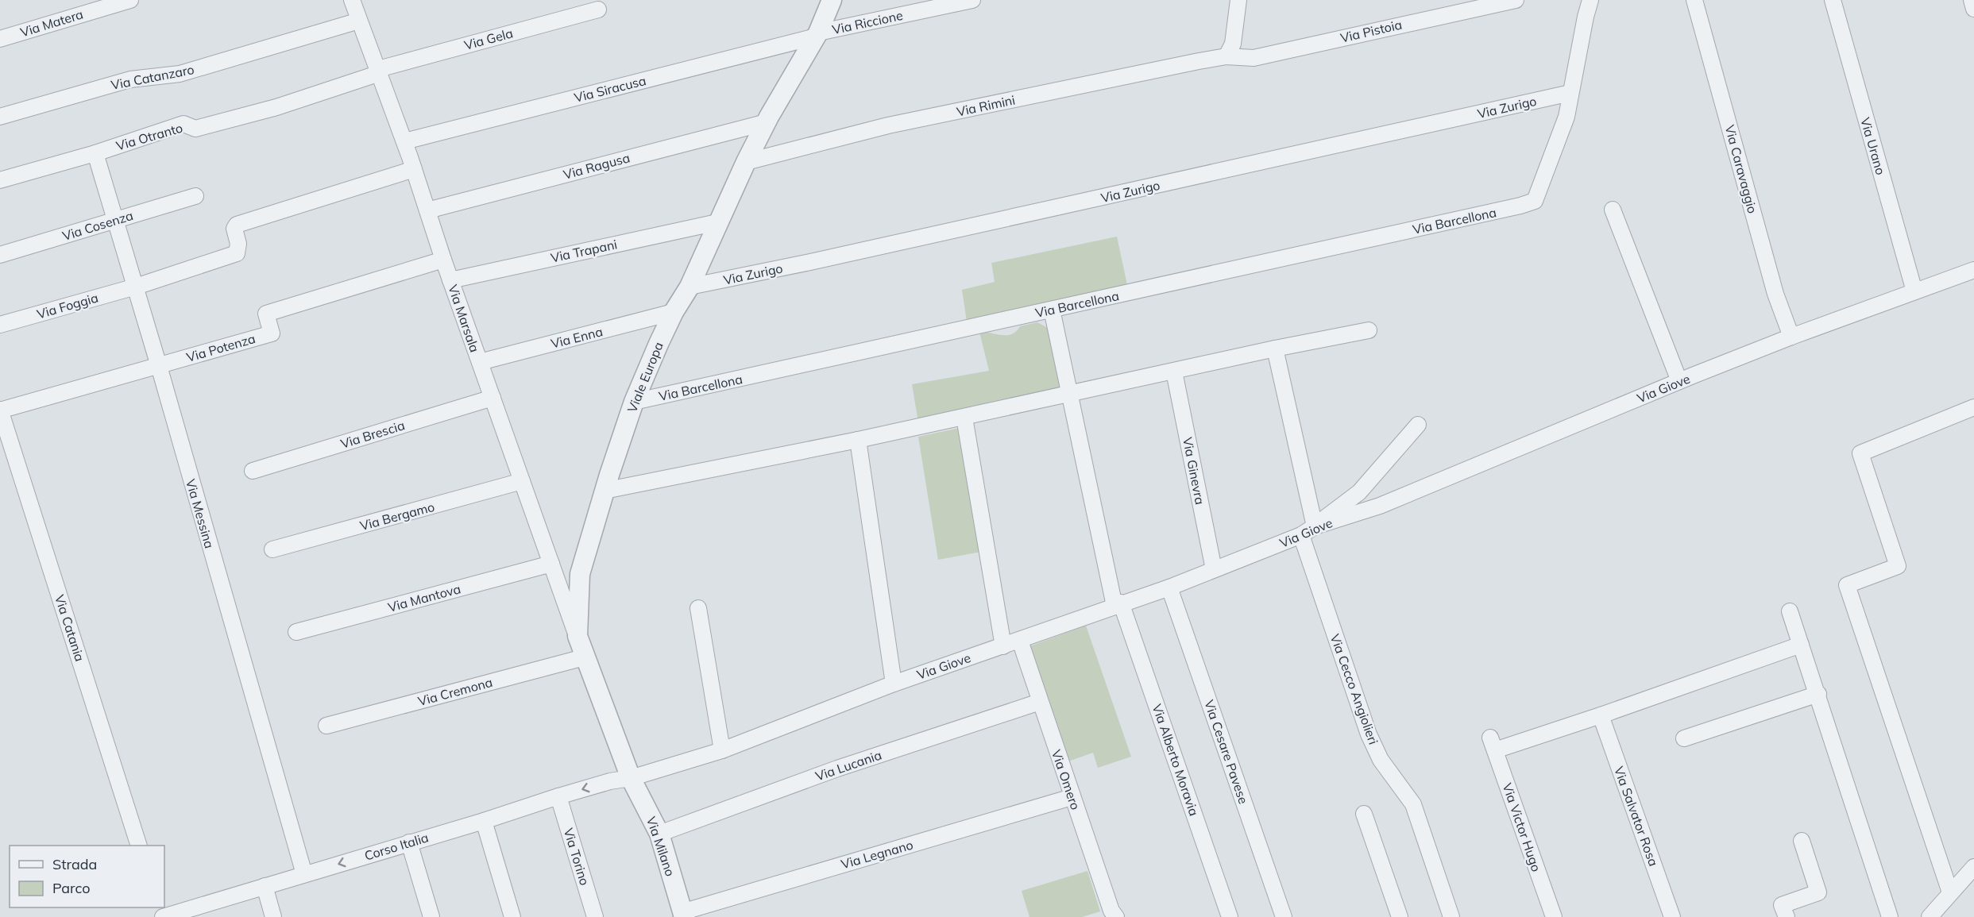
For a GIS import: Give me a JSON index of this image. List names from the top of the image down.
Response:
{
  "streets": {
    "street": [
      "Via Riccione",
      "Via Matera",
      "Via Pistoia",
      "Via Gela",
      "Via Catanzaro",
      "Via Siracusa",
      "Via Rimini",
      "Via Zurigo",
      "Via Otranto",
      "Via Urano",
      "Via Ragusa",
      "Via Caravaggio",
      "Via Barcellona",
      "Via Cosenza",
      "Via Trapani",
      "Via Foggia",
      "Via Marsala",
      "Via Enna",
      "Via Potenza",
      "Viale Europa",
      "Via Giove",
      "Via Brescia",
      "Via Ginevra",
      "Via Messina",
      "Via Bergamo",
      "Via Mantova",
      "Via Catania",
      "Via Cecco Angiolieri",
      "Via Cremona",
      "Via Cesare Pavese",
      "Via Alberto Moravia",
      "Via Lucania",
      "Via Omero",
      "Via Salvator Rosa",
      "Via Victor Hugo",
      "Corso Italia",
      "Via Milano",
      "Via Legnano",
      "Via Torino"
    ]
  },
  "crossings": [
    ["Via Riccione", "Via Siracusa"],
    ["Via Riccione", "Viale Europa"],
    ["Via Pistoia", "Via Rimini"],
    ["Via Gela", "Via Otranto"],
    ["Via Gela", "Via Marsala"],
    ["Via Catanzaro", "Via Marsala"],
    ["Via Siracusa", "Via Marsala"],
    ["Via Siracusa", "Viale Europa"],
    ["Via Rimini", "Viale Europa"],
    ["Via Zurigo", "Via Barcellona"],
    ["Via Zurigo", "Viale Europa"],
    ["Via Otranto", "Via Marsala"],
    ["Via Otranto", "Via Messina"],
    ["Via Urano", "Via Giove"],
    ["Via Ragusa", "Via Marsala"],
    ["Via Ragusa", "Viale Europa"],
    ["Via Caravaggio", "Via Giove"],
    ["Via Barcellona", "Viale Europa"],
    ["Via Barcellona", "Via Alberto Moravia"],
    ["Via Cosenza", "Via Messina"],
    ["Via Trapani", "Via Marsala"],
    ["Via Trapani", "Viale Europa"],
    ["Via Foggia", "Via Marsala"],
    ["Via Foggia", "Via Messina"],
    ["Via Marsala", "Via Enna"],
    ["Via Marsala", "Via Potenza"],
    ["Via Marsala", "Viale Europa"],
    ["Via Marsala", "Via Brescia"],
    ["Via Marsala", "Via Bergamo"],
    ["Via Marsala", "Via Mantova"],
    ["Via Enna", "Viale Europa"],
    ["Via Potenza", "Via Messina"],
    ["Via Potenza", "Via Catania"],
    ["Viale Europa", "Via Giove"],
    ["Viale Europa", "Via Cremona"],
    ["Viale Europa", "Corso Italia"],
    ["Viale Europa", "Via Milano"],
    ["Via Giove", "Via Ginevra"],
    ["Via Giove", "Via Cecco Angiolieri"],
    ["Via Giove", "Via Cesare Pavese"],
    ["Via Giove", "Via Alberto Moravia"],
    ["Via Giove", "Via Omero"],
    ["Via Giove", "Corso Italia"],
    ["Via Giove", "Via Milano"],
    ["Via Messina", "Corso Italia"],
    ["Via Lucania", "Via Omero"],
    ["Via Lucania", "Via Milano"],
    ["Via Omero", "Via Legnano"],
    ["Via Salvator Rosa", "Via Victor Hugo"],
    ["Corso Italia", "Via Milano"],
    ["Corso Italia", "Via Torino"],
    ["Via Milano", "Via Legnano"]
  ],
  "one_way": ["Corso Italia"],
  "legend": ["Strada", "Parco"]
}
